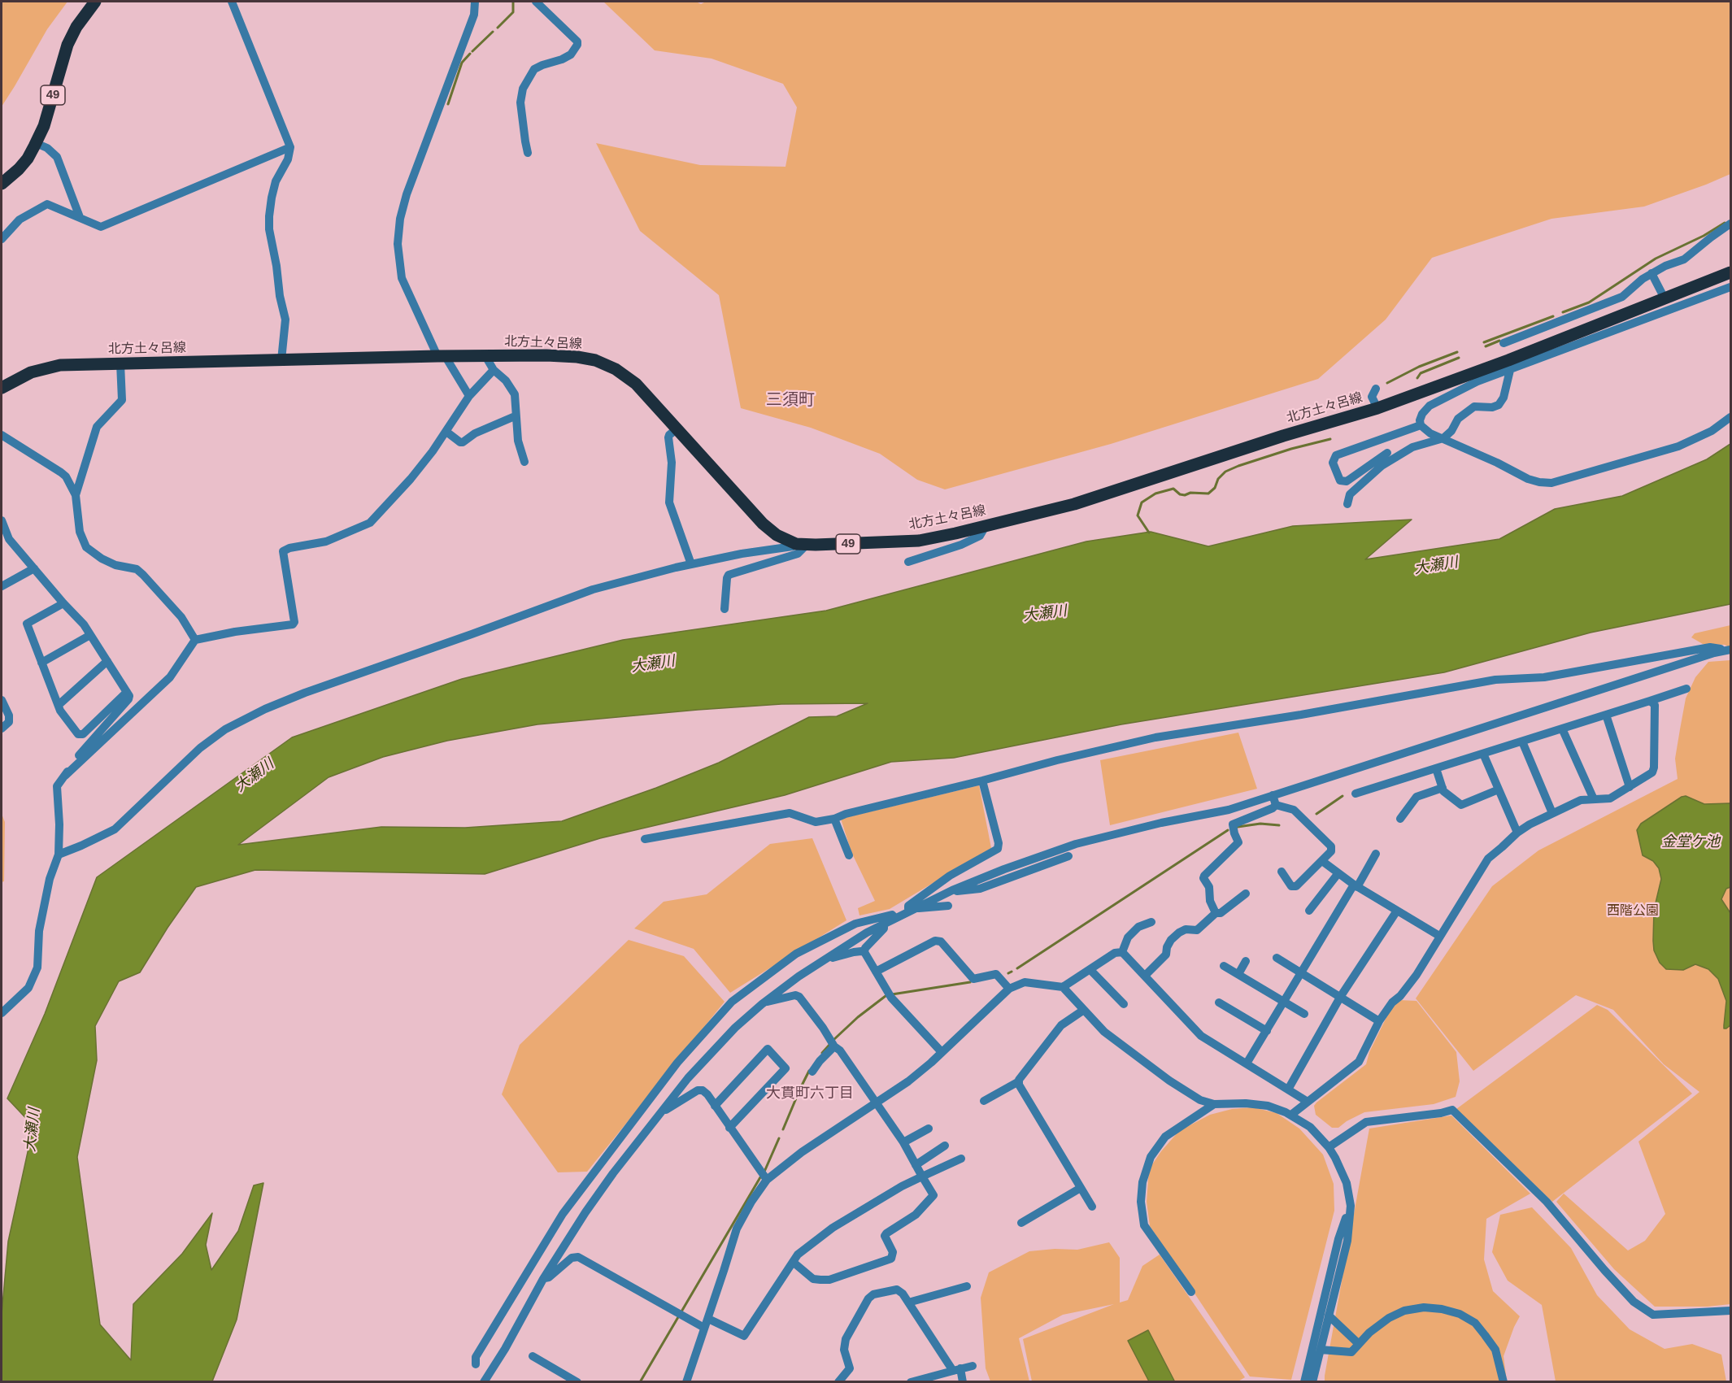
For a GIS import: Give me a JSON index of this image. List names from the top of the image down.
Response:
{
  "streets": {
    "main road": ["49", "北方土々呂線"]
  },
  "districts": ["三須町", "大貫町六丁目"],
  "water": ["大瀬川", "金堂ケ池"],
  "parks": ["西階公園"]
}
